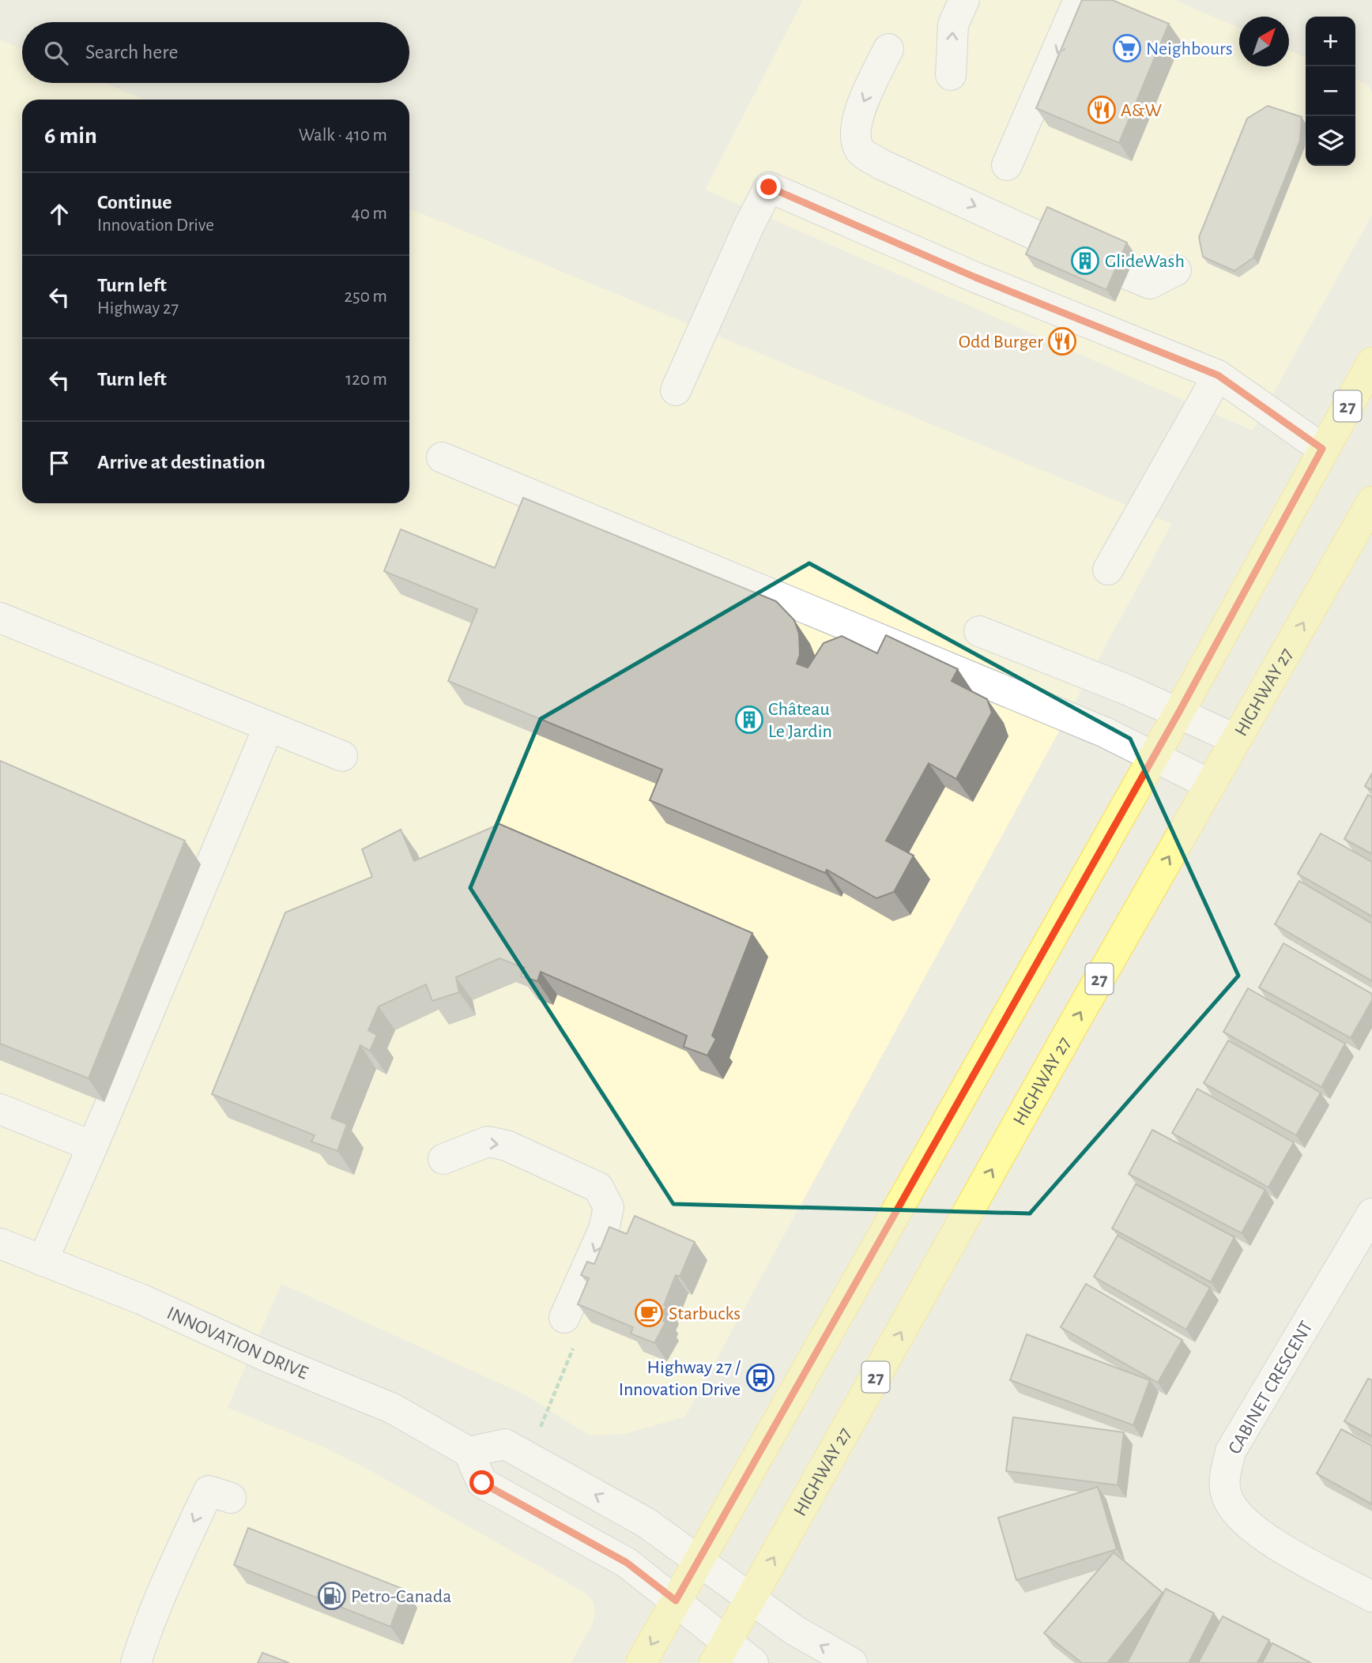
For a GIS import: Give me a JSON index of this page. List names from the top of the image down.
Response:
{
  "streets": {
    "main road": ["27", "HIGHWAY 27"],
    "street": ["INNOVATION DRIVE", "CABINET CRESCENT"]
  },
  "places": {
    "supermarket": ["Neighbours"],
    "restaurant": ["A&W", "Odd Burger"],
    "building": ["GlideWash", "Château Le Jardin"],
    "cafe": ["Starbucks"],
    "bus stop": ["Highway 27 / Innovation Drive"],
    "fuel station": ["Petro-Canada"]
  },
  "north": "top right",
  "page": {
    "map_buttons": ["+", "−"],
    "search": "Search here",
    "heading": ["6 min", "Walk · 410 m"],
    "list": [
      ["Continue", "Innovation Drive", "40 m"],
      ["Turn left", "Highway 27", "250 m"],
      ["Turn left", "120 m"],
      "Arrive at destination"
    ]
  }
}
